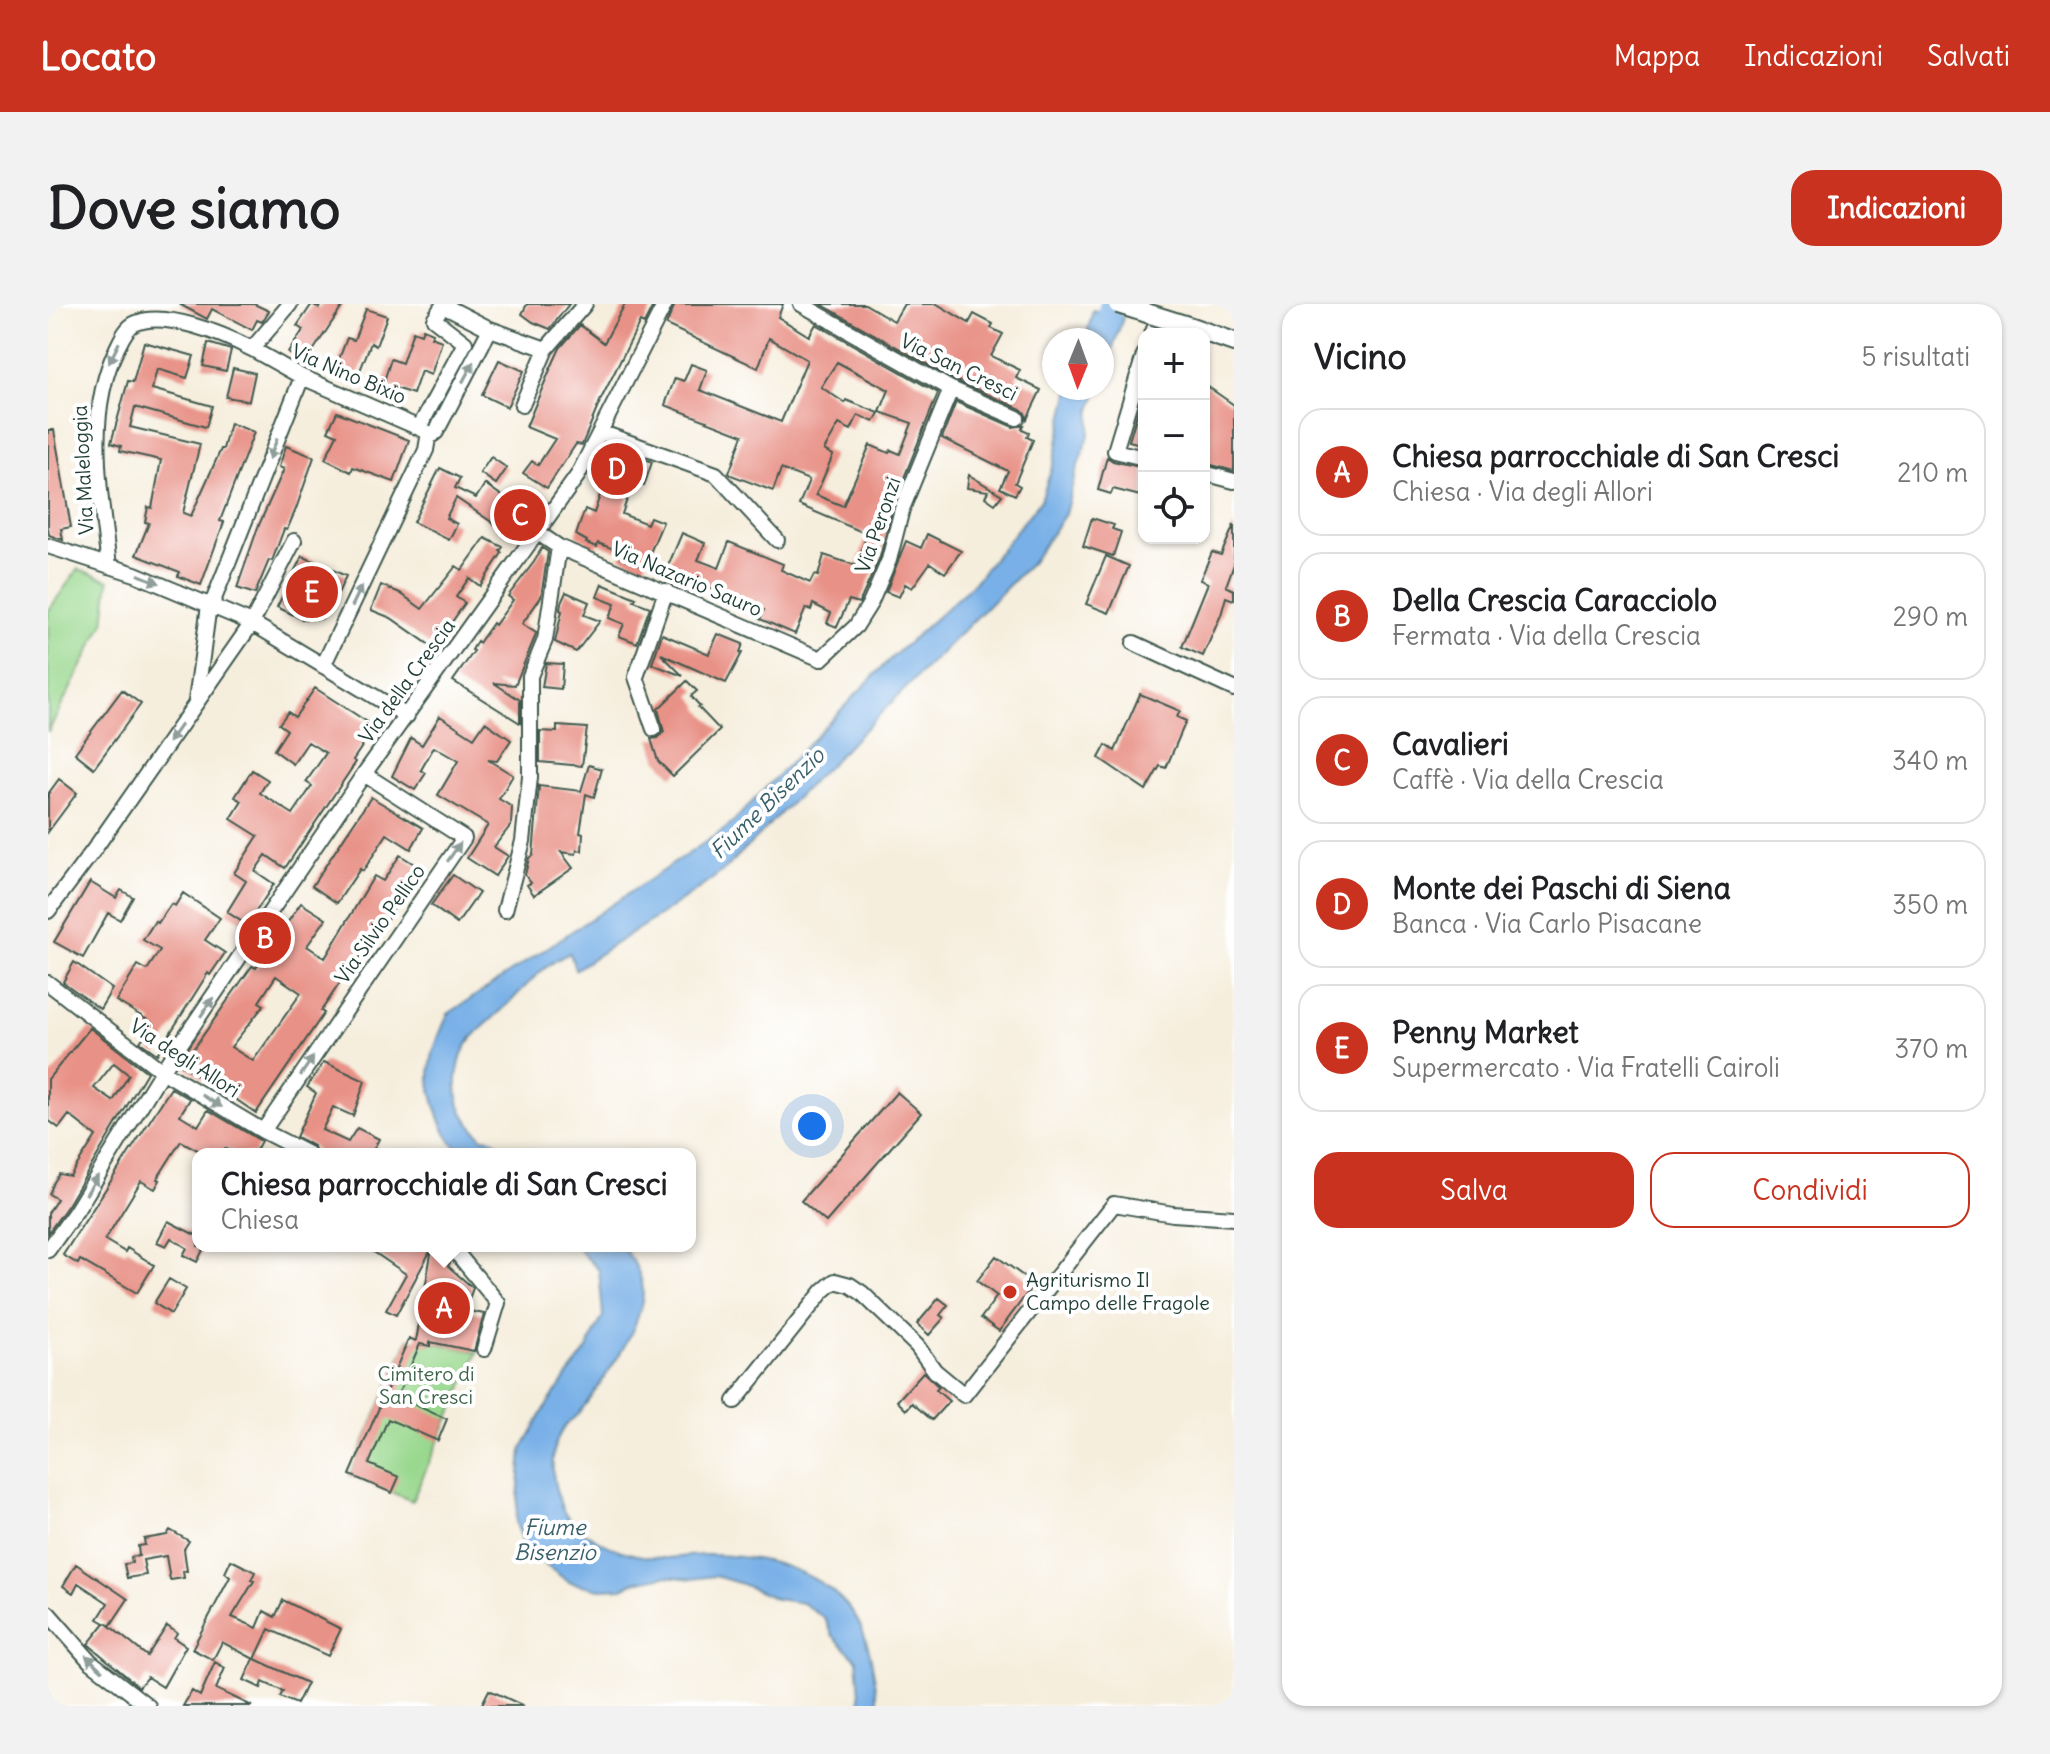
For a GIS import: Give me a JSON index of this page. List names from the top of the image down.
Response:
{
  "streets": {
    "street": [
      "Via San Cresci",
      "Via Nino Bixio",
      "Via Maleloggia",
      "Via Peronzi",
      "Via Nazario Sauro",
      "Via della Crescia",
      "Via Silvio Pellico",
      "Via degli Allori"
    ]
  },
  "crossings": [
    ["Via San Cresci", "Via Peronzi"],
    ["Via Nino Bixio", "Via Maleloggia"],
    ["Via Peronzi", "Via Nazario Sauro"],
    ["Via Nazario Sauro", "Via della Crescia"],
    ["Via della Crescia", "Via Silvio Pellico"],
    ["Via della Crescia", "Via degli Allori"],
    ["Via Silvio Pellico", "Via degli Allori"]
  ],
  "one_way": ["Via della Crescia", "Via degli Allori"],
  "water": ["Fiume Bisenzio"],
  "parks": ["Cimitero di San Cresci"],
  "places": ["Agriturismo Il Campo delle Fragole"],
  "north": "bottom",
  "page": {
    "header": "Locato",
    "nav": ["Mappa", "Indicazioni", "Salvati"],
    "buttons": [
      "Indicazioni",
      ["Salva", "Condividi"]
    ],
    "title": "Dove siamo",
    "heading": ["Vicino", "5 risultati"],
    "map_buttons": ["+", "−"],
    "list": [
      {
        "mark": "A",
        "name": "Chiesa parrocchiale di San Cresci",
        "note": "Chiesa · Via degli Allori",
        "value": "210 m"
      },
      {
        "mark": "B",
        "name": "Della Crescia Caracciolo",
        "note": "Fermata · Via della Crescia",
        "value": "290 m"
      },
      {
        "mark": "C",
        "name": "Cavalieri",
        "note": "Caffè · Via della Crescia",
        "value": "340 m"
      },
      {
        "mark": "D",
        "name": "Monte dei Paschi di Siena",
        "note": "Banca · Via Carlo Pisacane",
        "value": "350 m"
      },
      {
        "mark": "E",
        "name": "Penny Market",
        "note": "Supermercato · Via Fratelli Cairoli",
        "value": "370 m"
      }
    ],
    "pins": [
      "D",
      "C",
      "E",
      "B",
      "A"
    ],
    "popup": ["Chiesa parrocchiale di San Cresci", "Chiesa"]
  }
}
